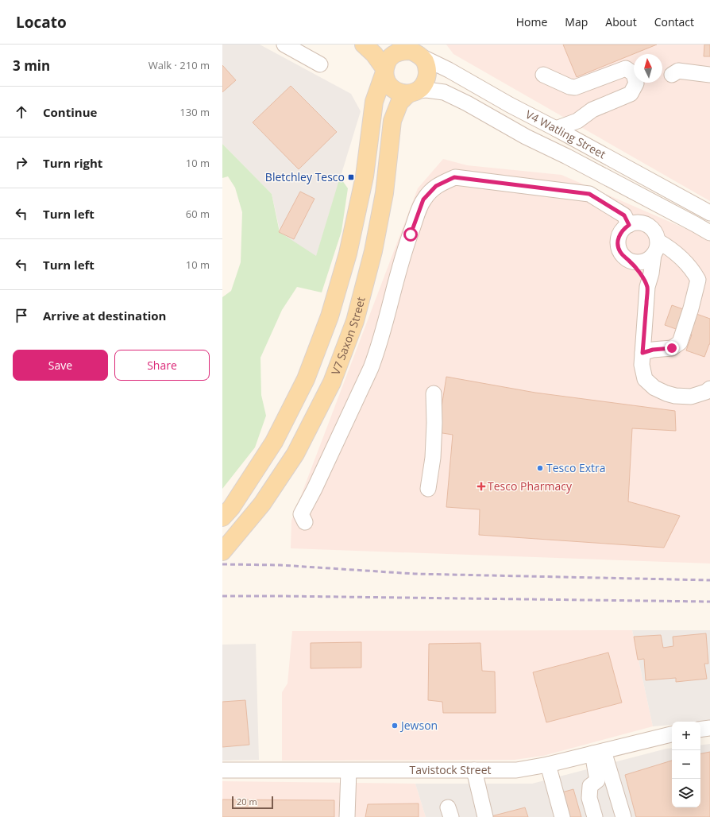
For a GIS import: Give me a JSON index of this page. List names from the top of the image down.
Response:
{
  "streets": {
    "main road": ["V7 Saxon Street"],
    "street": ["V4 Watling Street", "Tavistock Street"]
  },
  "crossings": [
    ["V4 Watling Street", "V7 Saxon Street"]
  ],
  "places": {
    "transit": ["Bletchley Tesco"],
    "other": ["Tesco Extra", "Jewson"],
    "health": ["Tesco Pharmacy"]
  },
  "scale_bar": "20 m",
  "north": "top",
  "page": {
    "header": "Locato",
    "nav": [
      "Home",
      "Map",
      "About",
      "Contact"
    ],
    "heading": ["3 min", "Walk · 210 m"],
    "list": [
      ["Continue", "130 m"],
      ["Turn right", "10 m"],
      ["Turn left", "60 m"],
      ["Turn left", "10 m"],
      "Arrive at destination"
    ],
    "buttons": ["Save", "Share"],
    "map_buttons": ["+", "−"],
    "scale": "20 m"
  }
}
